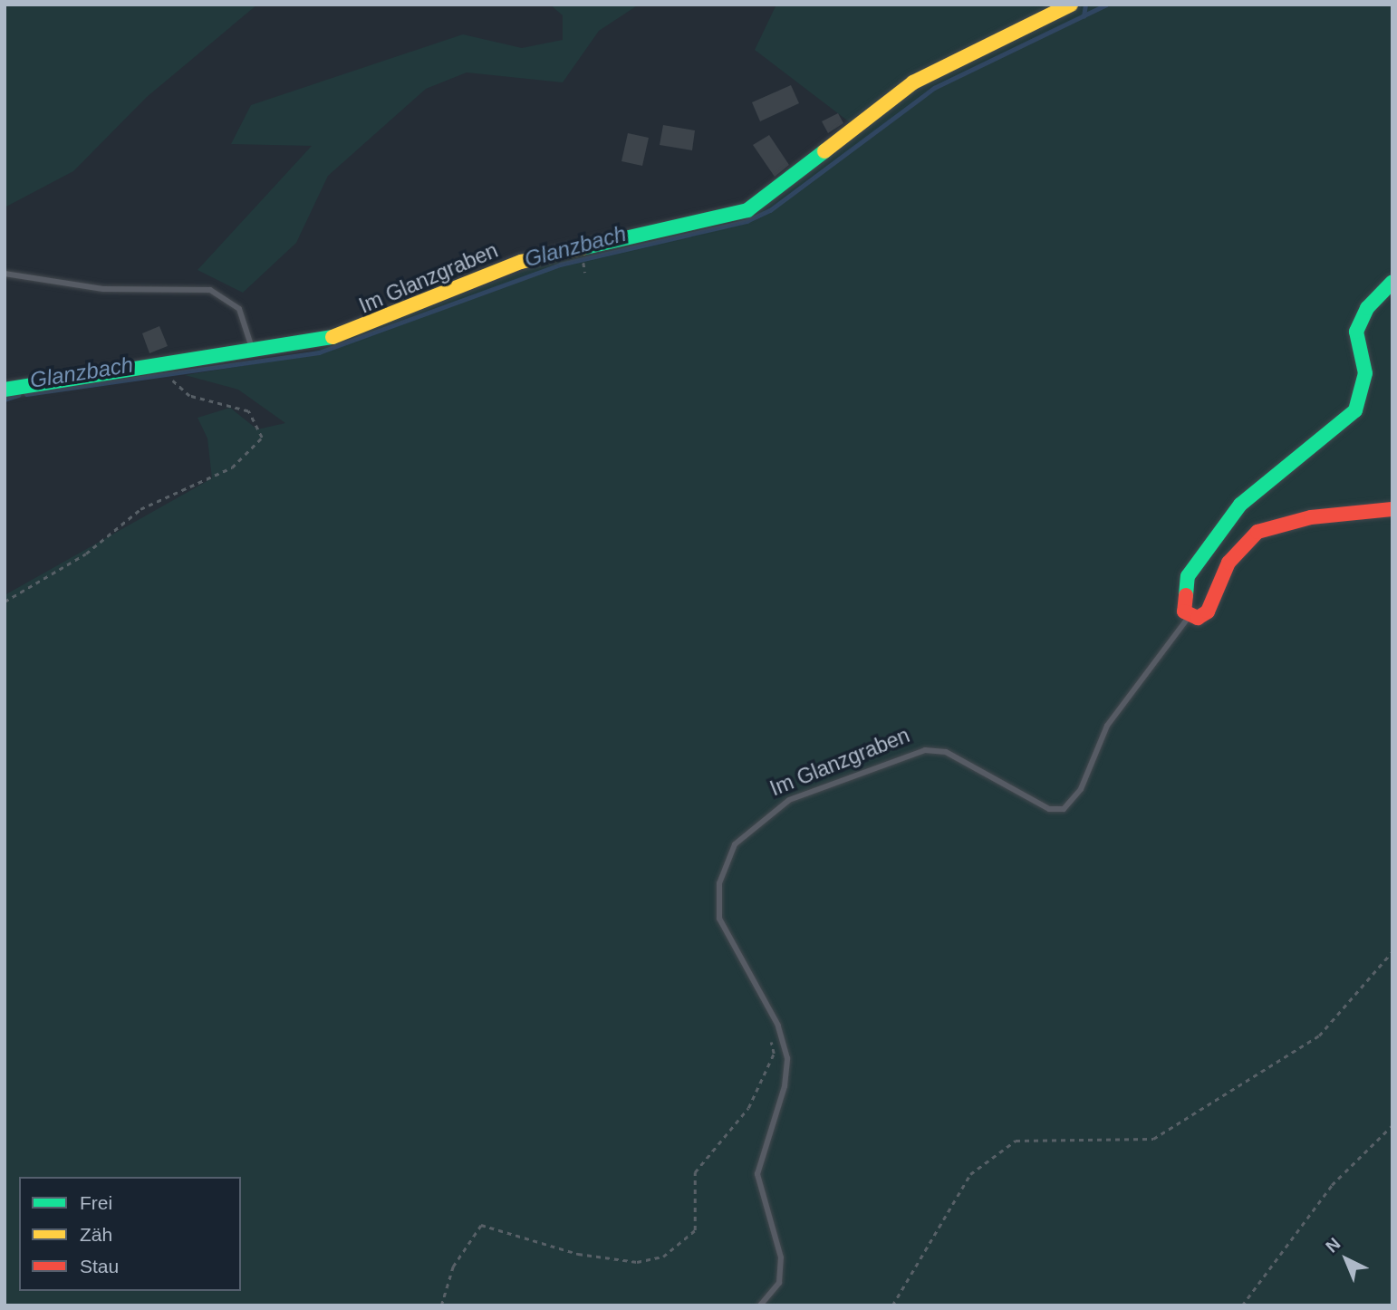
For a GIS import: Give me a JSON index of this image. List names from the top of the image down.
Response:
{
  "streets": {
    "street": ["Im Glanzgraben"]
  },
  "water": ["Glanzbach"],
  "legend": ["Frei", "Zäh", "Stau"],
  "north": "top left"
}
